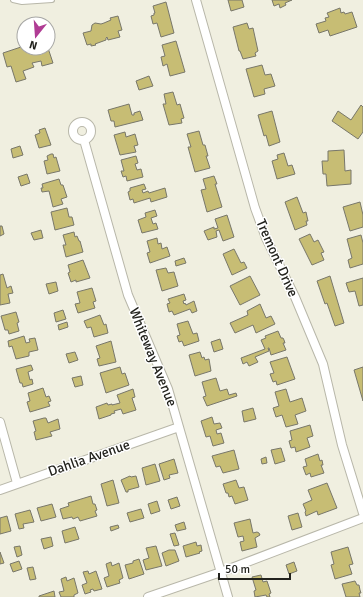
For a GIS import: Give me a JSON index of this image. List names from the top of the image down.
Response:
{
  "streets": {
    "street": ["Tremont Drive", "Whiteway Avenue", "Dahlia Avenue"]
  },
  "crossings": [
    ["Whiteway Avenue", "Dahlia Avenue"]
  ],
  "scale_bar": "50 m",
  "north": "bottom"
}
